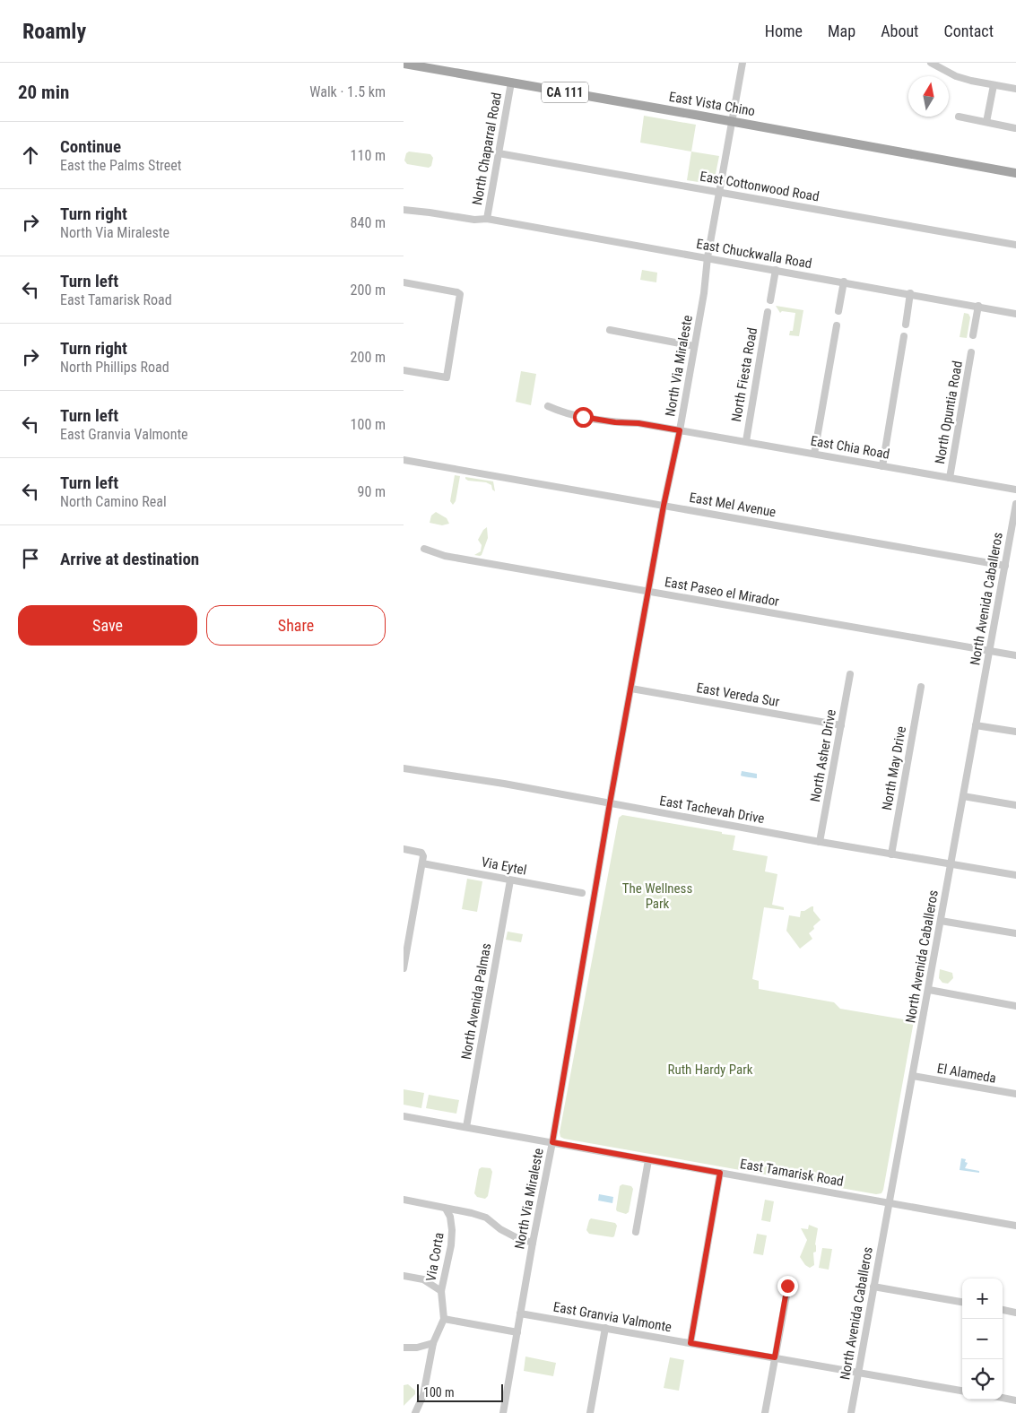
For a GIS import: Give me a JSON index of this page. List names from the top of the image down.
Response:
{
  "streets": {
    "main road": ["CA 111", "East Vista Chino"],
    "street": [
      "North Chaparral Road",
      "East Cottonwood Road",
      "East Chuckwalla Road",
      "North Via Miraleste",
      "North Fiesta Road",
      "North Opuntia Road",
      "East Chia Road",
      "East Mel Avenue",
      "East Paseo el Mirador",
      "North Avenida Caballeros",
      "East Vereda Sur",
      "North Asher Drive",
      "North May Drive",
      "East Tachevah Drive",
      "Via Eytel",
      "North Avenida Palmas",
      "El Alameda",
      "East Tamarisk Road",
      "Via Corta",
      "East Granvia Valmonte"
    ]
  },
  "crossings": [
    ["East Vista Chino", "North Chaparral Road"],
    ["East Vista Chino", "North Via Miraleste"],
    ["North Chaparral Road", "East Cottonwood Road"],
    ["North Chaparral Road", "East Chuckwalla Road"],
    ["East Cottonwood Road", "North Via Miraleste"],
    ["East Chuckwalla Road", "North Via Miraleste"],
    ["North Via Miraleste", "East Chia Road"],
    ["North Via Miraleste", "East Mel Avenue"],
    ["North Via Miraleste", "East Paseo el Mirador"],
    ["North Via Miraleste", "East Vereda Sur"],
    ["North Via Miraleste", "East Tachevah Drive"],
    ["North Via Miraleste", "East Tamarisk Road"],
    ["North Via Miraleste", "East Granvia Valmonte"],
    ["North Fiesta Road", "East Chia Road"],
    ["North Opuntia Road", "East Chia Road"],
    ["East Mel Avenue", "North Avenida Caballeros"],
    ["East Paseo el Mirador", "North Avenida Caballeros"],
    ["North Avenida Caballeros", "East Tachevah Drive"],
    ["North Avenida Caballeros", "El Alameda"],
    ["North Avenida Caballeros", "East Tamarisk Road"],
    ["North Avenida Caballeros", "East Granvia Valmonte"],
    ["East Vereda Sur", "North Asher Drive"],
    ["North Asher Drive", "East Tachevah Drive"],
    ["North May Drive", "East Tachevah Drive"],
    ["Via Eytel", "North Avenida Palmas"],
    ["North Avenida Palmas", "East Tamarisk Road"]
  ],
  "parks": ["The Wellness Park", "Ruth Hardy Park"],
  "scale_bar": "100 m",
  "north": "top",
  "page": {
    "header": "Roamly",
    "nav": [
      "Home",
      "Map",
      "About",
      "Contact"
    ],
    "heading": ["20 min", "Walk · 1.5 km"],
    "list": [
      ["Continue", "East the Palms Street", "110 m"],
      ["Turn right", "North Via Miraleste", "840 m"],
      ["Turn left", "East Tamarisk Road", "200 m"],
      ["Turn right", "North Phillips Road", "200 m"],
      ["Turn left", "East Granvia Valmonte", "100 m"],
      ["Turn left", "North Camino Real", "90 m"],
      "Arrive at destination"
    ],
    "buttons": ["Save", "Share"],
    "map_buttons": ["+", "−"],
    "scale": "100 m"
  }
}
